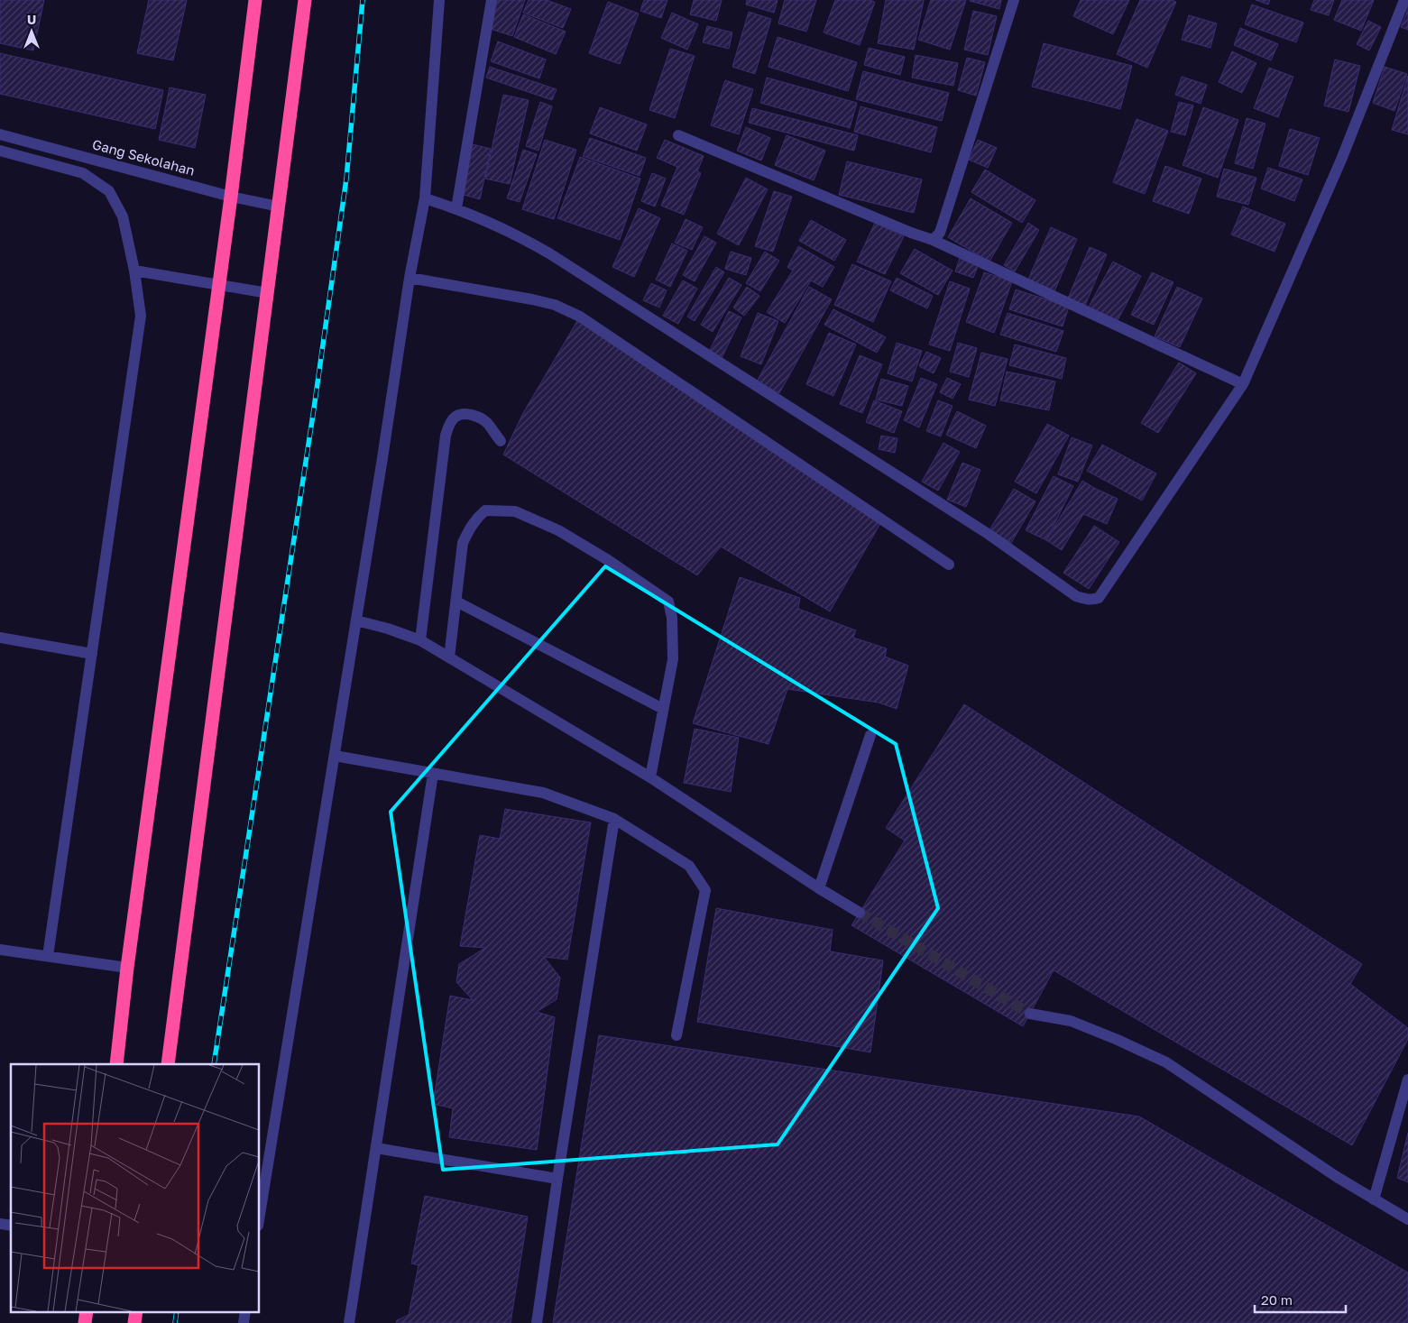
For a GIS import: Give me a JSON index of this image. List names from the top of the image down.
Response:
{
  "streets": {
    "street": ["Gang Sekolahan"]
  },
  "scale_bar": "20 m",
  "north": "top"
}
